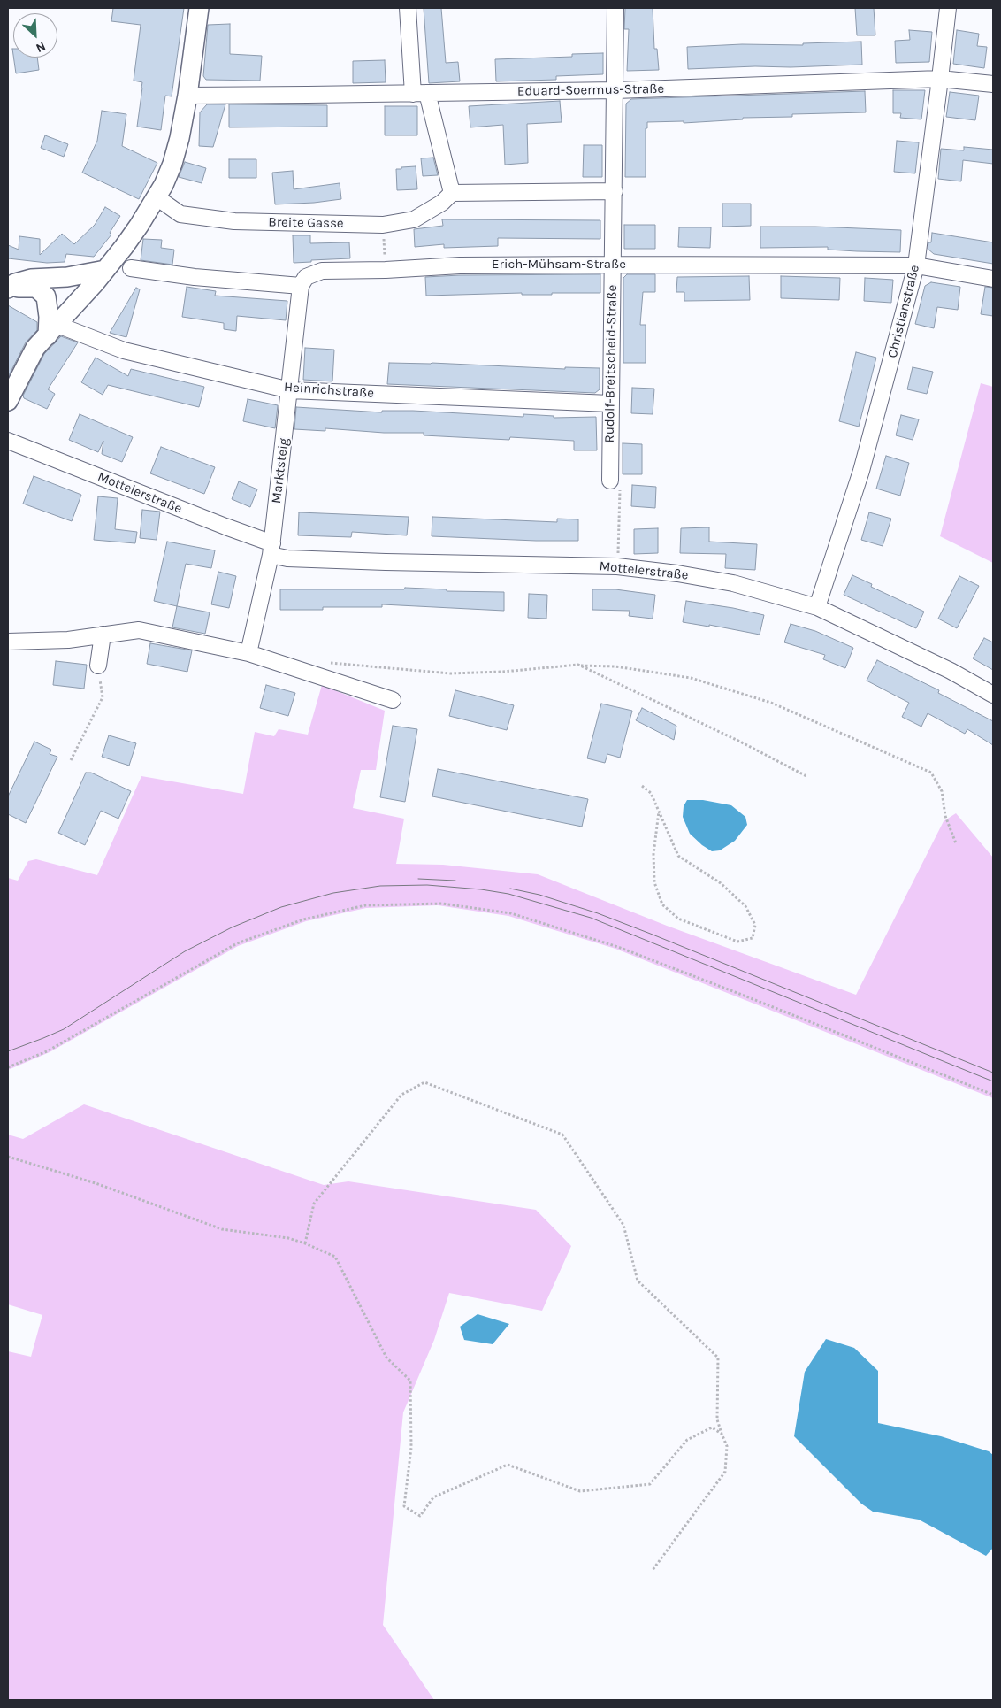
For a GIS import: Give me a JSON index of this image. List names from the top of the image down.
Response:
{
  "streets": {
    "street": [
      "Eduard-Soermus-Straße",
      "Breite Gasse",
      "Erich-Mühsam-Straße",
      "Christianstraße",
      "Rudolf-Breitscheid-Straße",
      "Heinrichstraße",
      "Marktsteig",
      "Mottelerstraße"
    ]
  },
  "crossings": [
    ["Eduard-Soermus-Straße", "Christianstraße"],
    ["Eduard-Soermus-Straße", "Rudolf-Breitscheid-Straße"],
    ["Erich-Mühsam-Straße", "Christianstraße"],
    ["Erich-Mühsam-Straße", "Rudolf-Breitscheid-Straße"],
    ["Erich-Mühsam-Straße", "Marktsteig"],
    ["Christianstraße", "Mottelerstraße"],
    ["Rudolf-Breitscheid-Straße", "Heinrichstraße"],
    ["Heinrichstraße", "Marktsteig"],
    ["Marktsteig", "Mottelerstraße"]
  ],
  "north": "bottom right"
}
